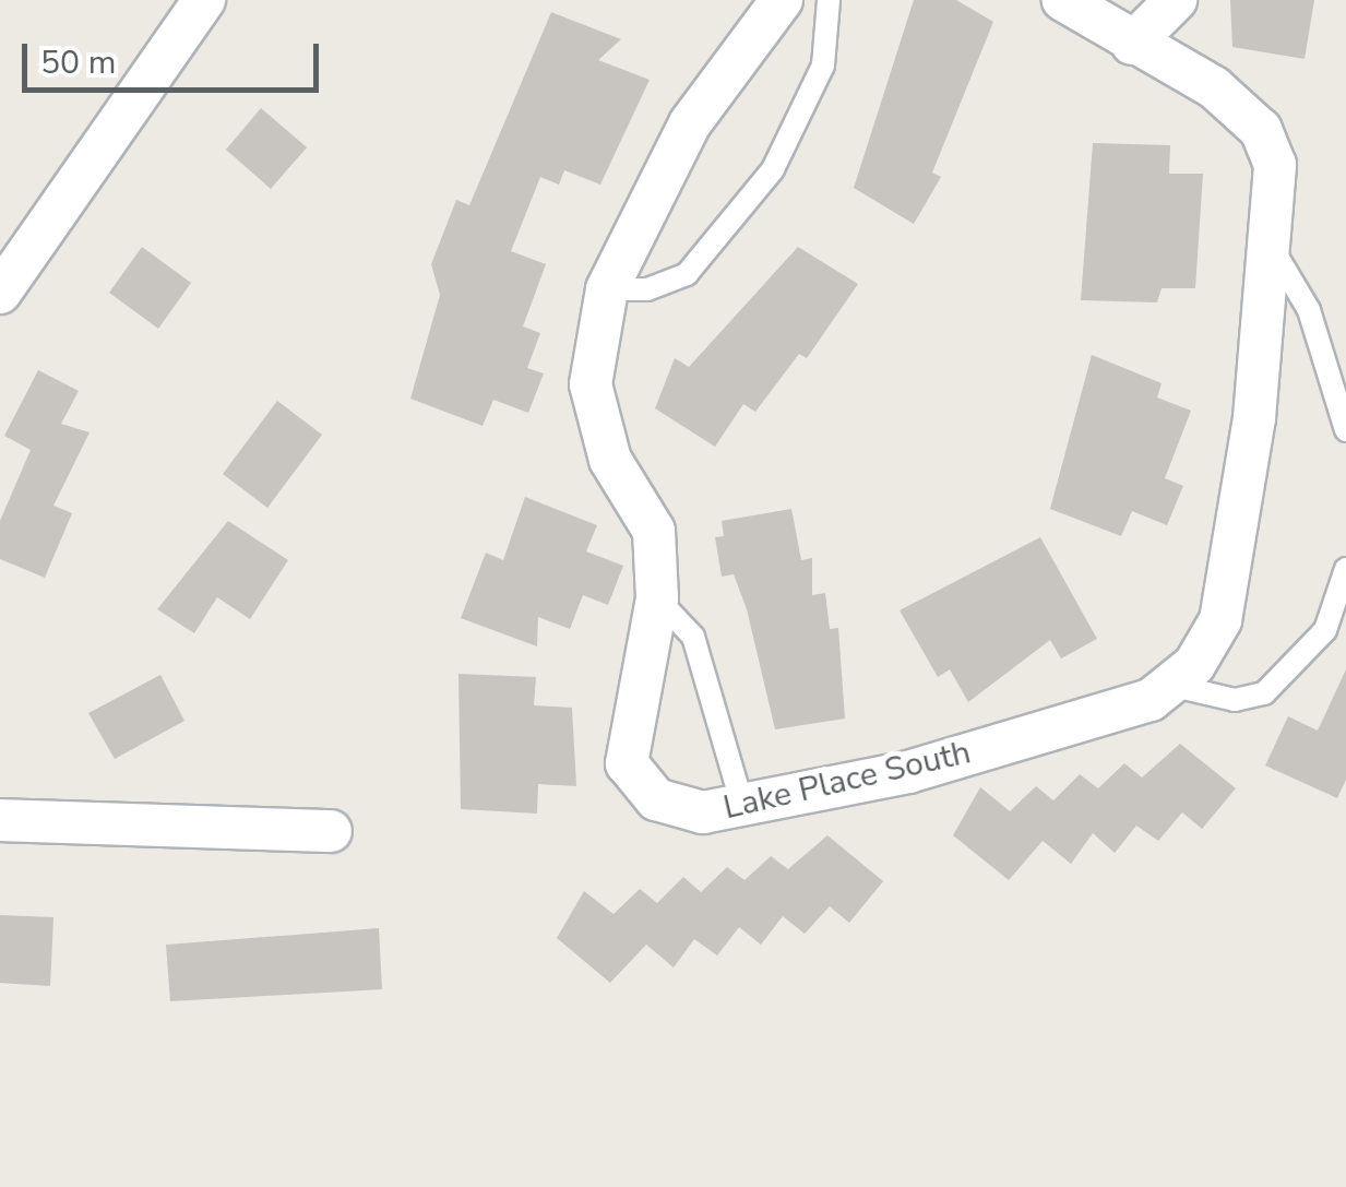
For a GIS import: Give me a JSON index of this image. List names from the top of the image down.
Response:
{
  "streets": {
    "street": ["Lake Place South"]
  },
  "scale_bar": "50 m"
}
